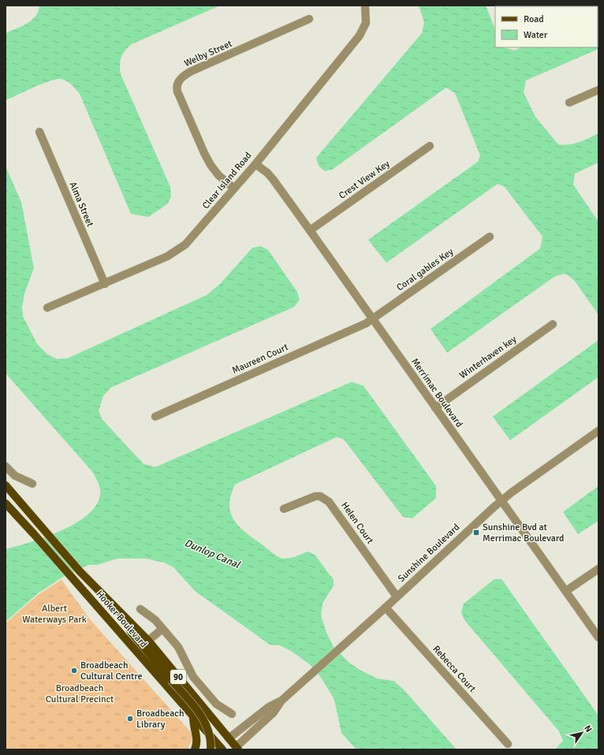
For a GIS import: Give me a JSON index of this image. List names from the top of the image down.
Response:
{
  "streets": {
    "main road": ["Sunshine Boulevard", "Hooker Boulevard", "90"],
    "street": [
      "Welby Street",
      "Crest View Key",
      "Clear Island Road",
      "Alma Street",
      "Coral gables Key",
      "Winterhaven key",
      "Maureen Court",
      "Merrimac Boulevard",
      "Helen Court",
      "Rebecca Court"
    ]
  },
  "crossings": [
    ["Welby Street", "Clear Island Road"],
    ["Crest View Key", "Merrimac Boulevard"],
    ["Clear Island Road", "Alma Street"],
    ["Clear Island Road", "Merrimac Boulevard"],
    ["Coral gables Key", "Maureen Court"],
    ["Coral gables Key", "Merrimac Boulevard"],
    ["Winterhaven key", "Merrimac Boulevard"],
    ["Maureen Court", "Merrimac Boulevard"],
    ["Merrimac Boulevard", "Sunshine Boulevard"],
    ["Helen Court", "Sunshine Boulevard"],
    ["Sunshine Boulevard", "Hooker Boulevard"],
    ["Sunshine Boulevard", "Rebecca Court"]
  ],
  "water": ["Dunlop Canal"],
  "parks": ["Albert Waterways Park", "Broadbeach Cultural Precinct"],
  "places": {
    "transit": ["Sunshine Bvd at Merrimac Boulevard"],
    "other": ["Broadbeach Cultural Centre", "Broadbeach Library"]
  },
  "legend": ["Road", "Water"],
  "north": "top right"
}
